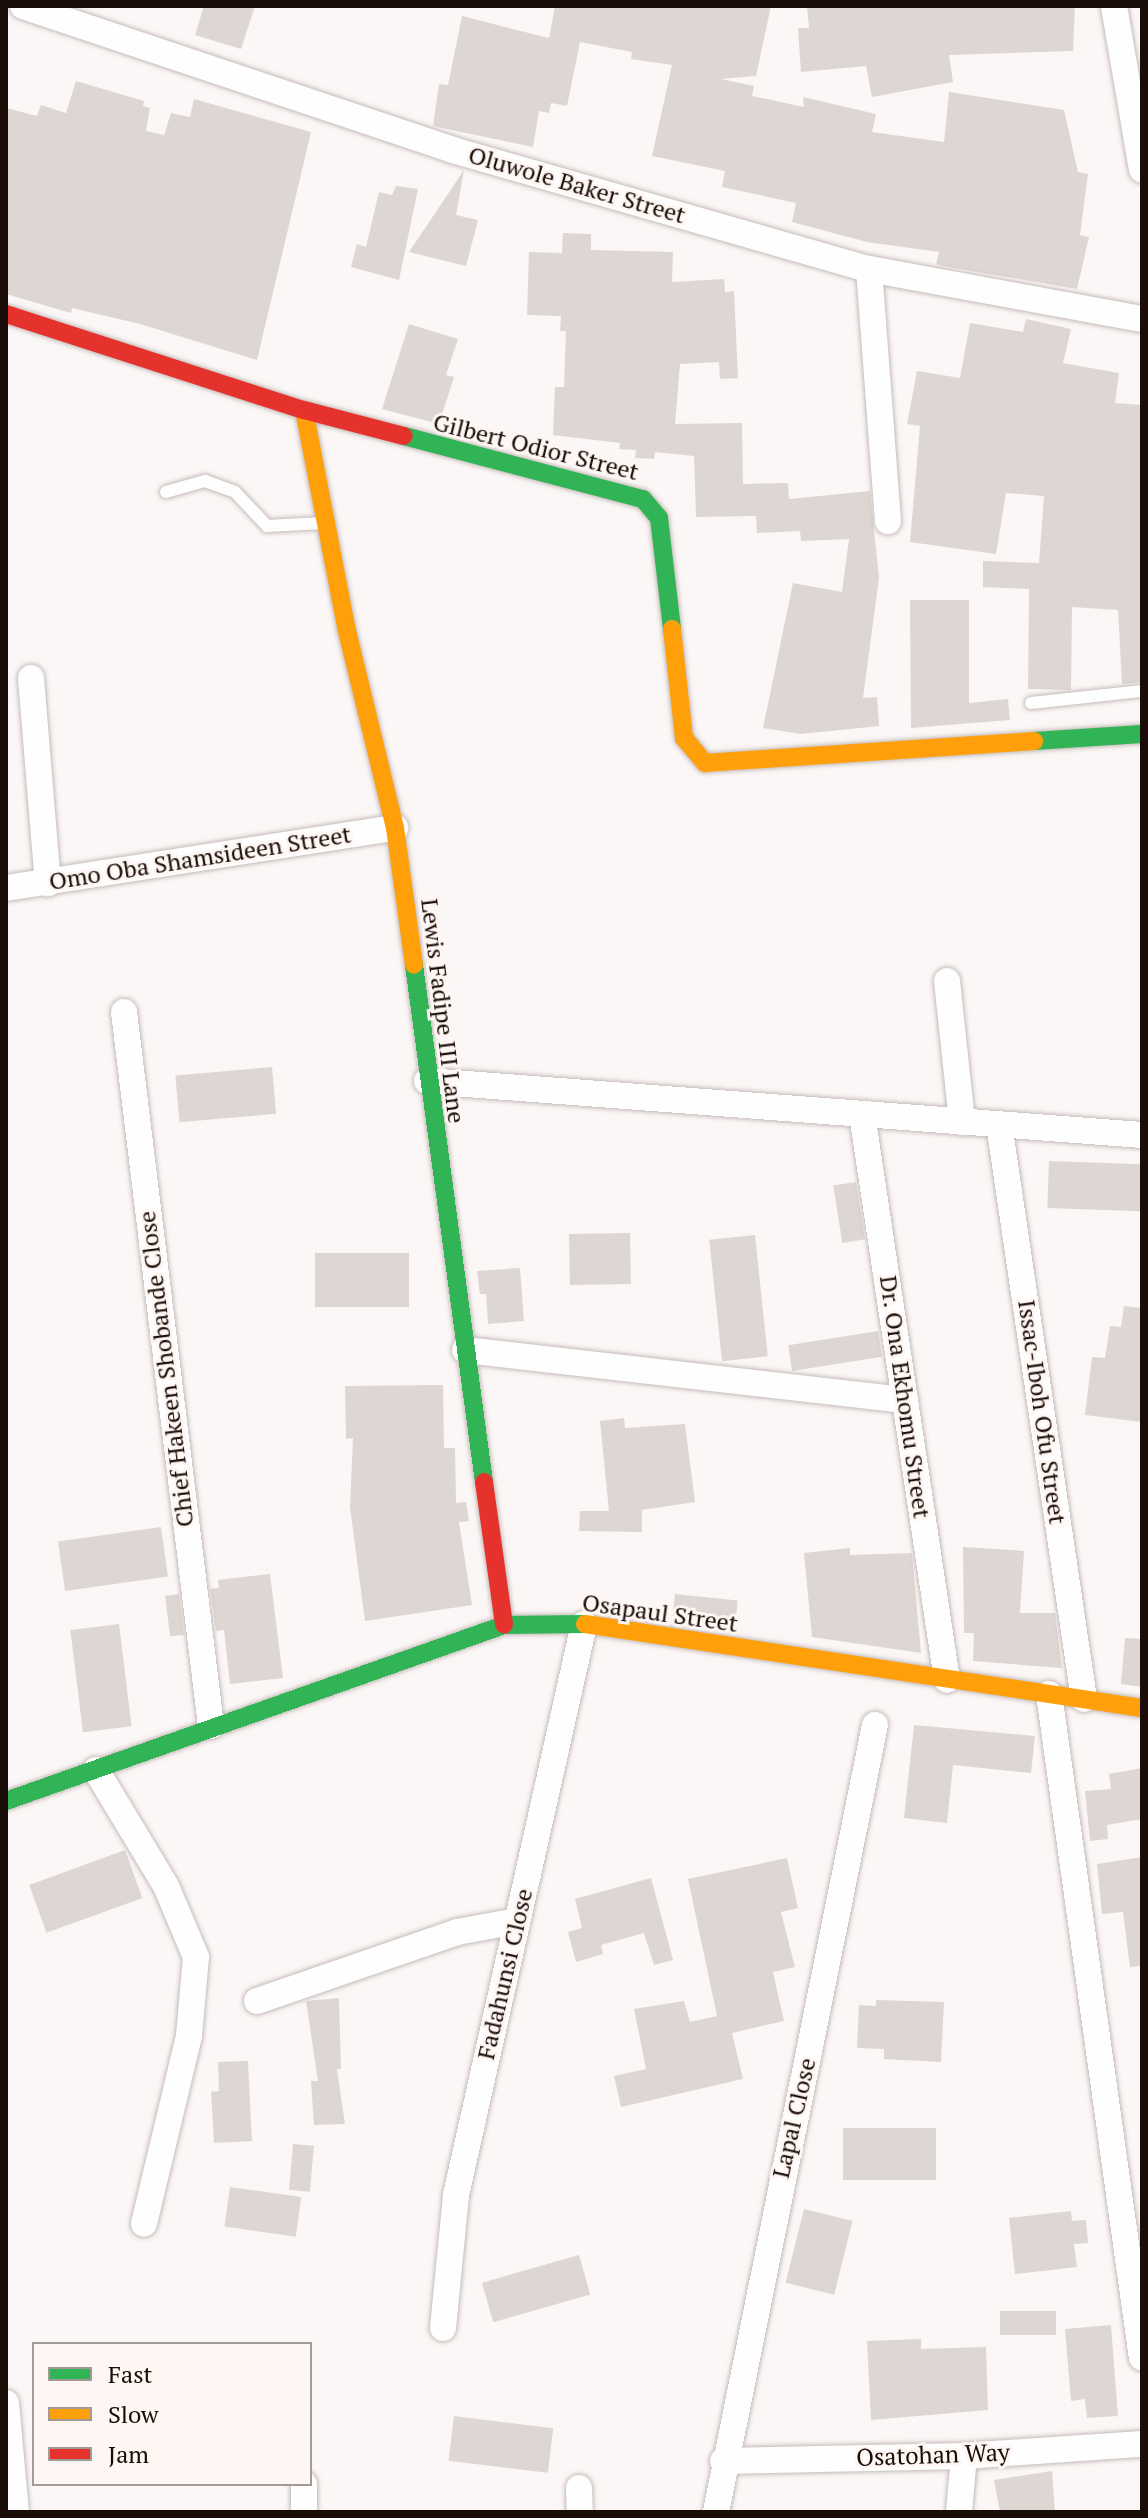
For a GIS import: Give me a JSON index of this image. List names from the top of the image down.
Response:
{
  "streets": {
    "street": [
      "Oluwole Baker Street",
      "Gilbert Odior Street",
      "Omo Oba Shamsideen Street",
      "Lewis Fadipe III Lane",
      "Chief Hakeen Shobande Close",
      "Dr. Ona Ekhomu Street",
      "Issac-Iboh Ofu Street",
      "Osapaul Street",
      "Fadahunsi Close",
      "Lapal Close",
      "Osatohan Way"
    ]
  },
  "crossings": [
    ["Gilbert Odior Street", "Lewis Fadipe III Lane"],
    ["Omo Oba Shamsideen Street", "Lewis Fadipe III Lane"],
    ["Lewis Fadipe III Lane", "Osapaul Street"],
    ["Chief Hakeen Shobande Close", "Osapaul Street"],
    ["Dr. Ona Ekhomu Street", "Osapaul Street"],
    ["Issac-Iboh Ofu Street", "Osapaul Street"],
    ["Osapaul Street", "Fadahunsi Close"],
    ["Lapal Close", "Osatohan Way"]
  ],
  "legend": ["Fast", "Slow", "Jam"]
}
